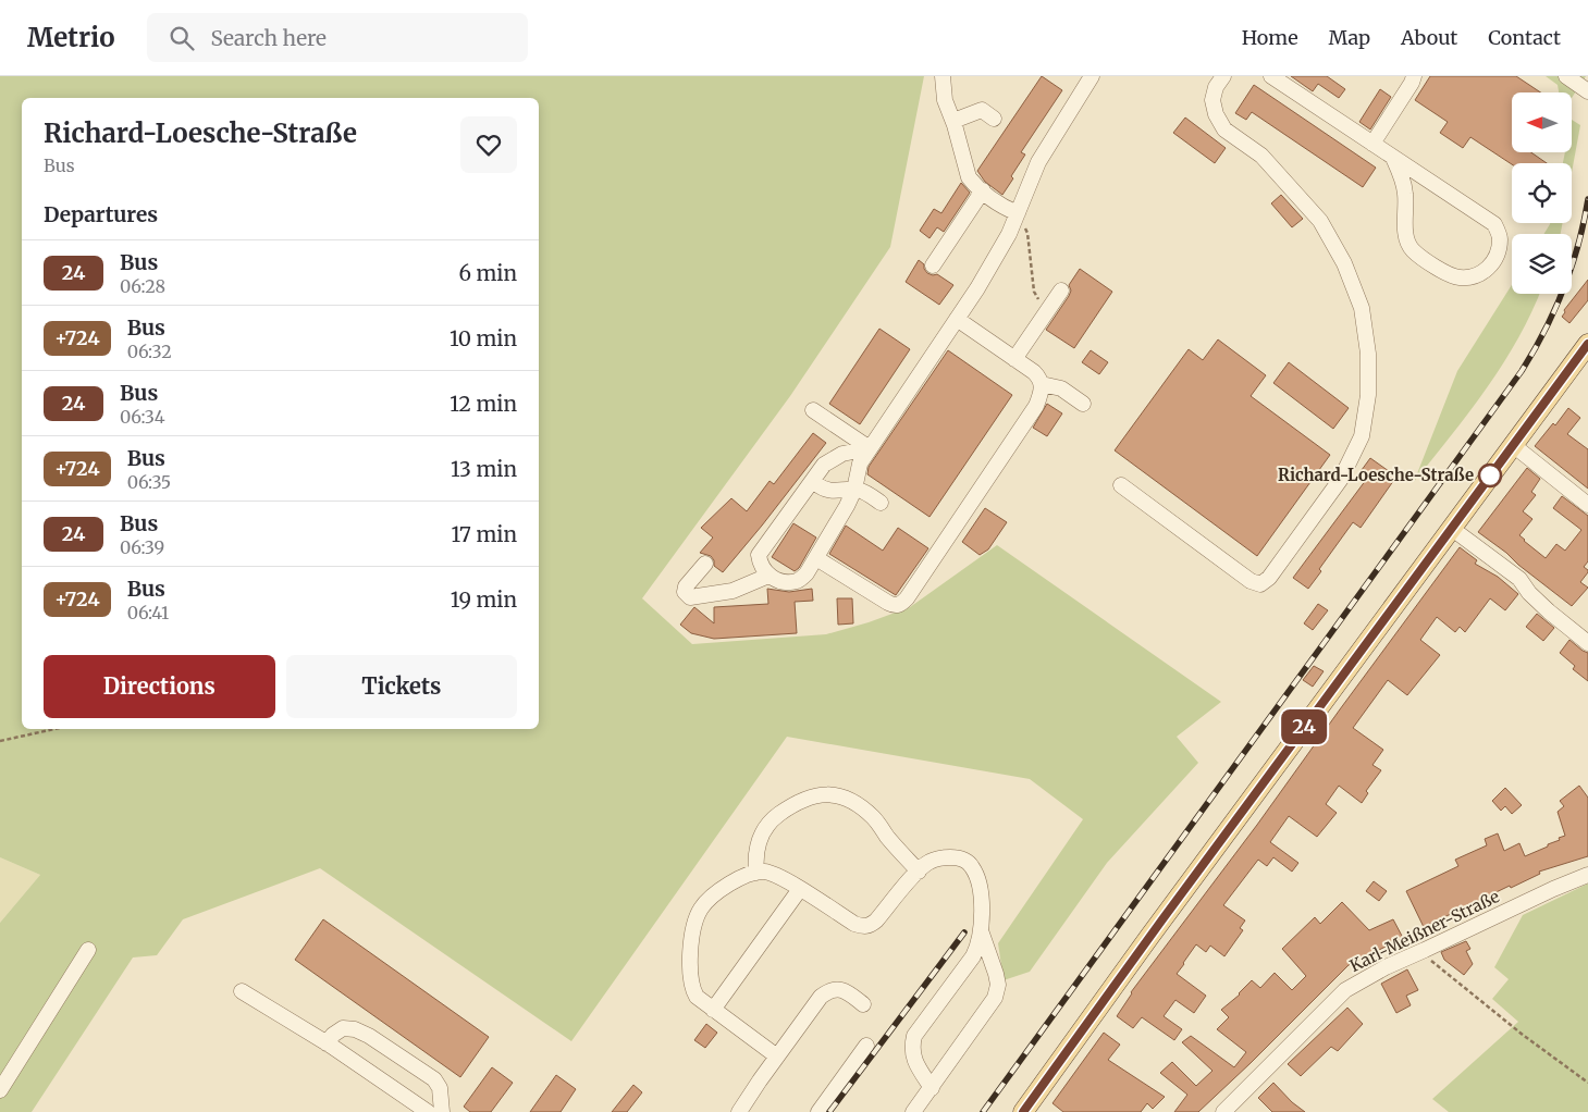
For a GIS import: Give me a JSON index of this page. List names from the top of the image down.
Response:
{
  "streets": {
    "street": ["Karl-Meißner-Straße"]
  },
  "places": ["Richard-Loesche-Straße"],
  "lines": ["bus line 24"],
  "north": "left",
  "page": {
    "header": "Metrio",
    "search": "Search here",
    "nav": [
      "Home",
      "Map",
      "About",
      "Contact"
    ],
    "on_map": "24",
    "heading": [
      ["Richard-Loesche-Straße", "Bus"],
      "Departures"
    ],
    "list": [
      {
        "mark": "24",
        "name": "Bus",
        "note": "06:28",
        "value": "6 min"
      },
      {
        "mark": "+724",
        "name": "Bus",
        "note": "06:32",
        "value": "10 min"
      },
      {
        "mark": "24",
        "name": "Bus",
        "note": "06:34",
        "value": "12 min"
      },
      {
        "mark": "+724",
        "name": "Bus",
        "note": "06:35",
        "value": "13 min"
      },
      {
        "mark": "24",
        "name": "Bus",
        "note": "06:39",
        "value": "17 min"
      },
      {
        "mark": "+724",
        "name": "Bus",
        "note": "06:41",
        "value": "19 min"
      }
    ],
    "buttons": ["Directions", "Tickets"]
  }
}
